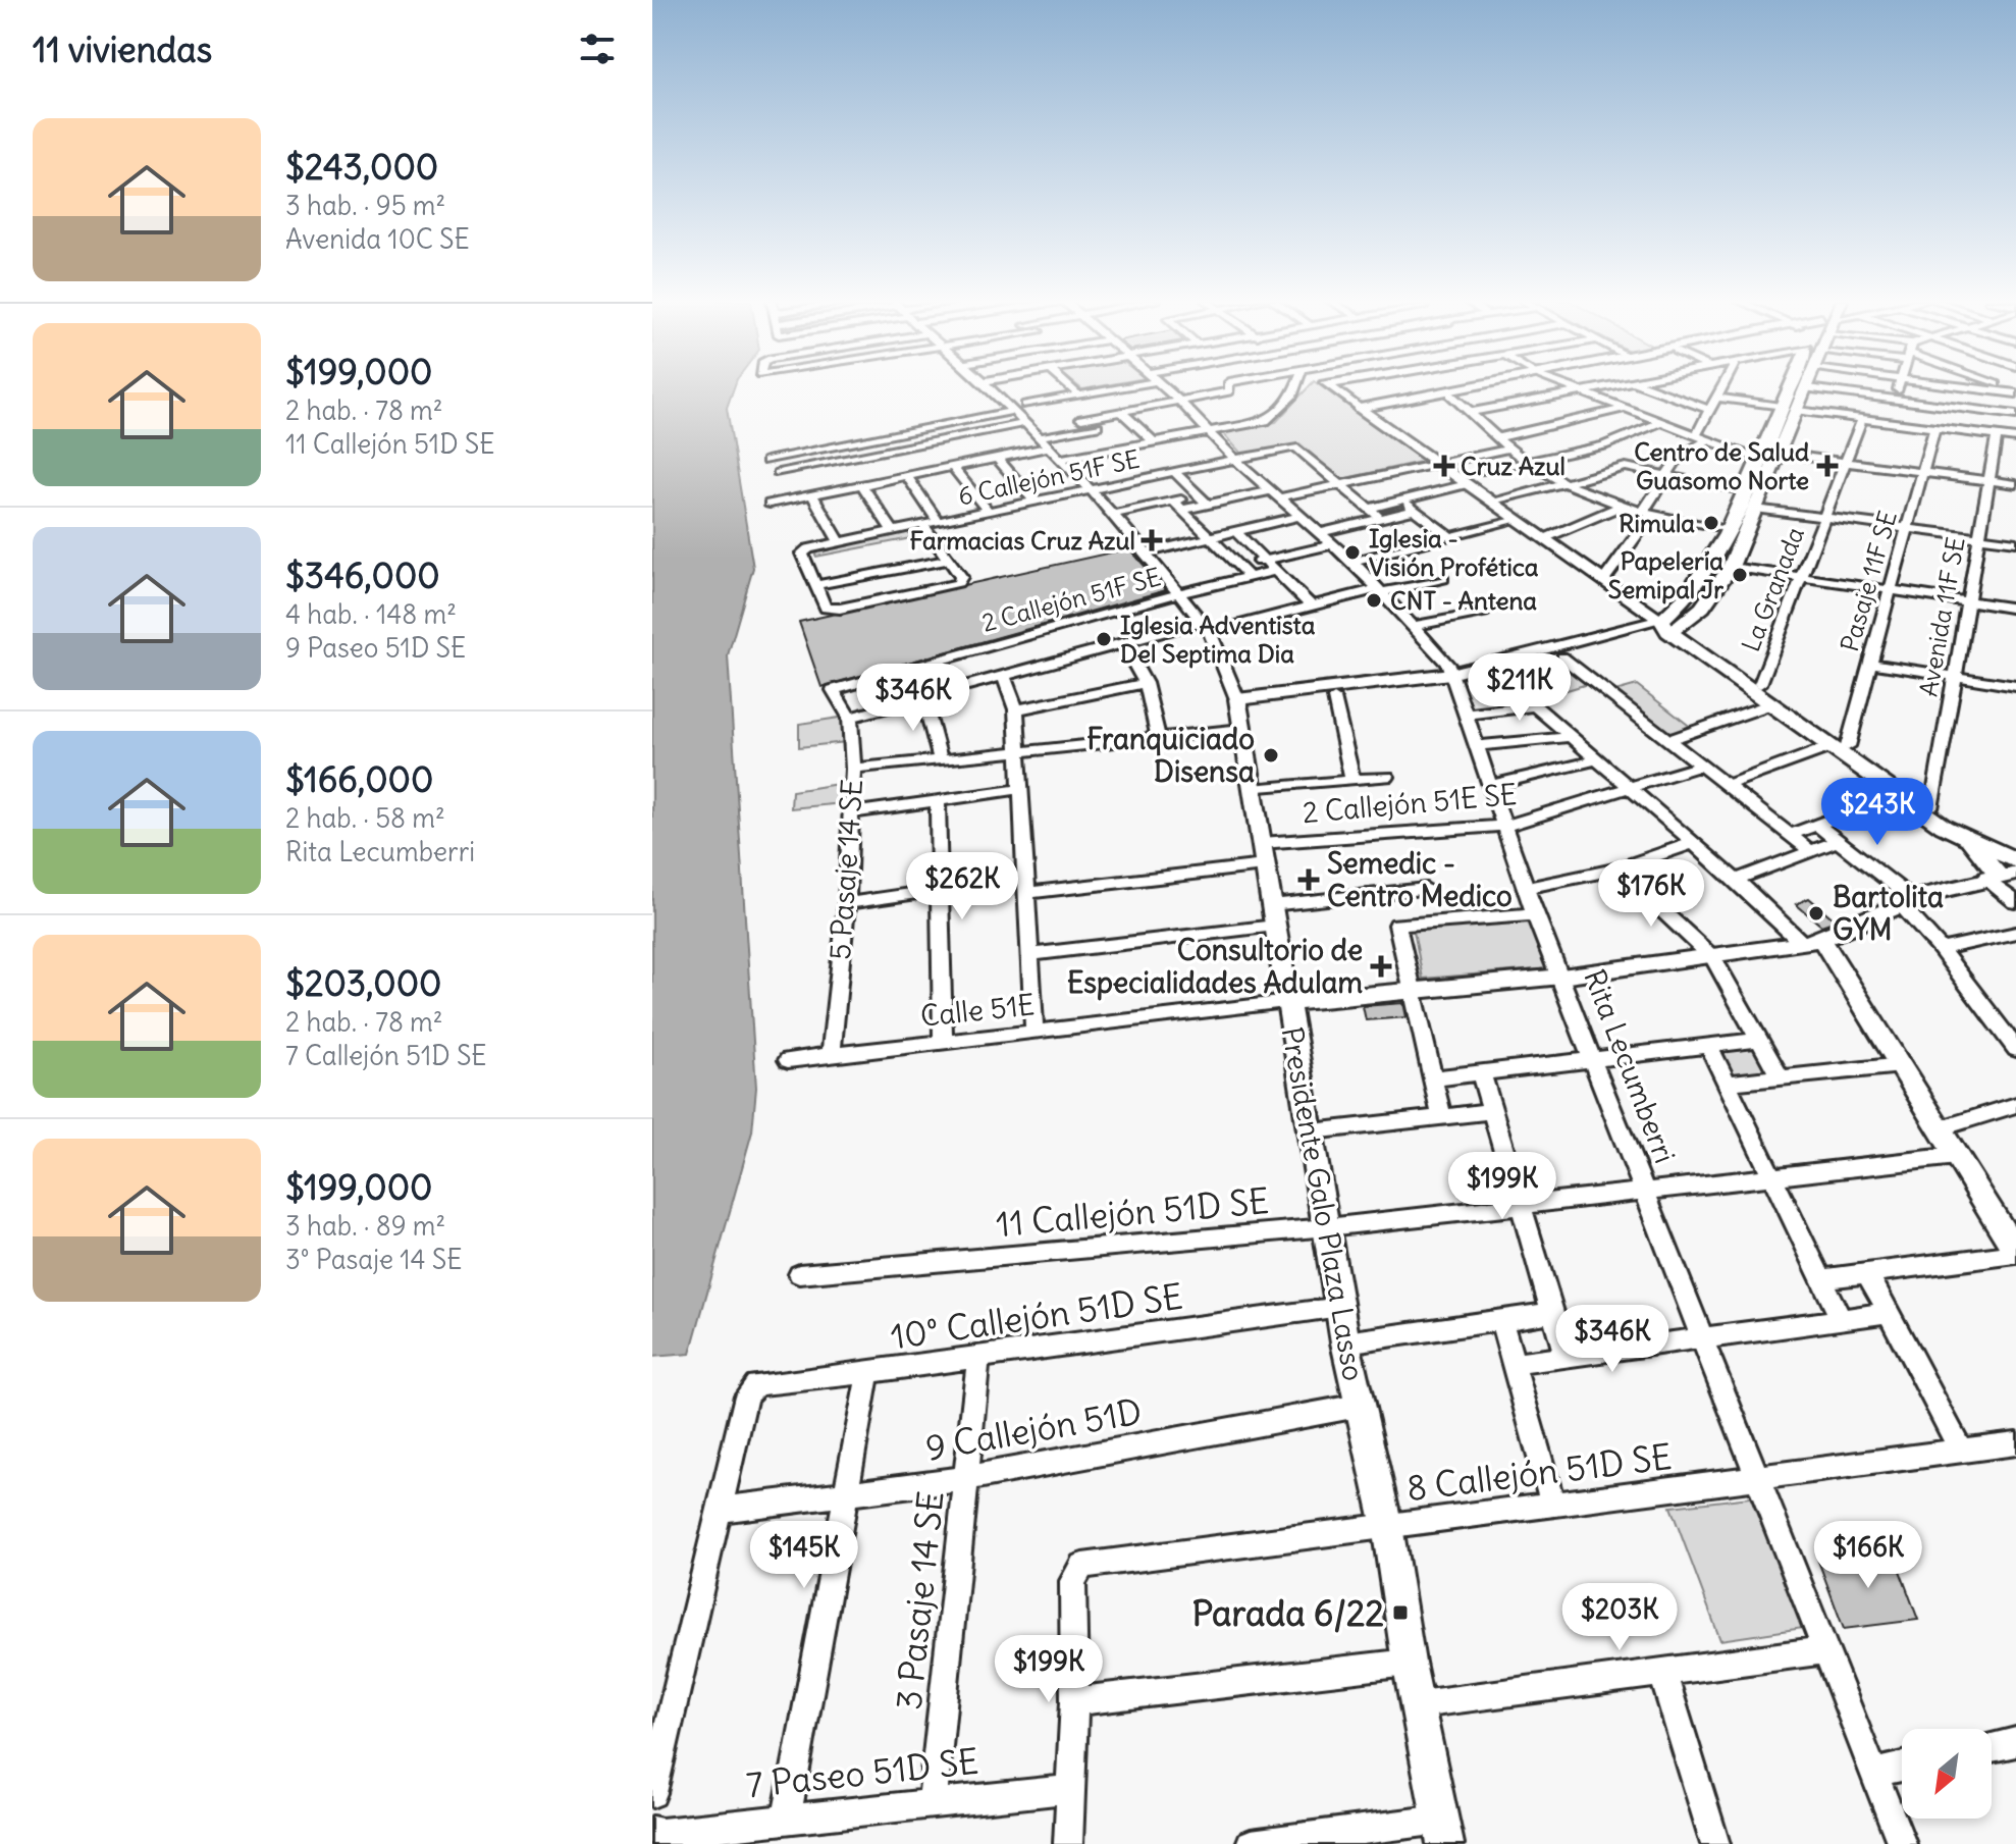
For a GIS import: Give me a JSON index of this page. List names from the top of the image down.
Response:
{
  "streets": {
    "street": [
      "6 Callejón 51F SE",
      "Pasaje 11F SE",
      "La Granada",
      "2 Callejón 51F SE",
      "Avenida 11F SE",
      "2 Callejón 51E SE",
      "5 Pasaje 14 SE",
      "Calle 51E",
      "Rita Lecumberri",
      "Presidente Galo Plaza Lasso",
      "11 Callejón 51D SE",
      "10° Callejón 51D SE",
      "9 Callejón 51D",
      "8 Callejón 51D SE",
      "3 Pasaje 14 SE",
      "7 Paseo 51D SE"
    ]
  },
  "crossings": [
    ["6 Callejón 51F SE", "Rita Lecumberri"],
    ["6 Callejón 51F SE", "Presidente Galo Plaza Lasso"],
    ["2 Callejón 51F SE", "5 Pasaje 14 SE"],
    ["2 Callejón 51F SE", "Presidente Galo Plaza Lasso"],
    ["2 Callejón 51E SE", "Rita Lecumberri"],
    ["2 Callejón 51E SE", "Presidente Galo Plaza Lasso"],
    ["5 Pasaje 14 SE", "Calle 51E"],
    ["Calle 51E", "Rita Lecumberri"],
    ["Calle 51E", "Presidente Galo Plaza Lasso"],
    ["Rita Lecumberri", "11 Callejón 51D SE"],
    ["Rita Lecumberri", "8 Callejón 51D SE"],
    ["Presidente Galo Plaza Lasso", "11 Callejón 51D SE"],
    ["Presidente Galo Plaza Lasso", "10° Callejón 51D SE"],
    ["Presidente Galo Plaza Lasso", "9 Callejón 51D"],
    ["Presidente Galo Plaza Lasso", "8 Callejón 51D SE"],
    ["10° Callejón 51D SE", "9 Callejón 51D"],
    ["10° Callejón 51D SE", "3 Pasaje 14 SE"],
    ["9 Callejón 51D", "3 Pasaje 14 SE"],
    ["3 Pasaje 14 SE", "7 Paseo 51D SE"]
  ],
  "places": {
    "health": [
      "Cruz Azul",
      "Centro de Salud Guasomo Norte",
      "Farmacias Cruz Azul",
      "Semedic - Centro Medico",
      "Consultorio de Especialidades Adulam"
    ],
    "other": [
      "Rimula",
      "Iglesia - Visión Profética",
      "Papelería Semipal Jr",
      "CNT - Antena",
      "Iglesia Adventista Del Septima Dia",
      "Franquiciado Disensa",
      "Bartolita GYM"
    ],
    "transit": ["Parada 6/22"]
  },
  "north": "bottom left",
  "page": {
    "heading": "11 viviendas",
    "list": [
      {
        "name": "$243,000",
        "note": "3 hab. · 95 m² · Avenida 10C SE"
      },
      {
        "name": "$199,000",
        "note": "2 hab. · 78 m² · 11 Callejón 51D SE"
      },
      {
        "name": "$346,000",
        "note": "4 hab. · 148 m² · 9 Paseo 51D SE"
      },
      {
        "name": "$166,000",
        "note": "2 hab. · 58 m² · Rita Lecumberri"
      },
      {
        "name": "$203,000",
        "note": "2 hab. · 78 m² · 7 Callejón 51D SE"
      },
      {
        "name": "$199,000",
        "note": "3 hab. · 89 m² · 3° Pasaje 14 SE"
      }
    ],
    "price": [
      "$211K",
      "$346K",
      "$243K",
      "$262K",
      "$176K",
      "$199K",
      "$346K",
      "$145K",
      "$166K",
      "$203K",
      "$199K"
    ]
  }
}
